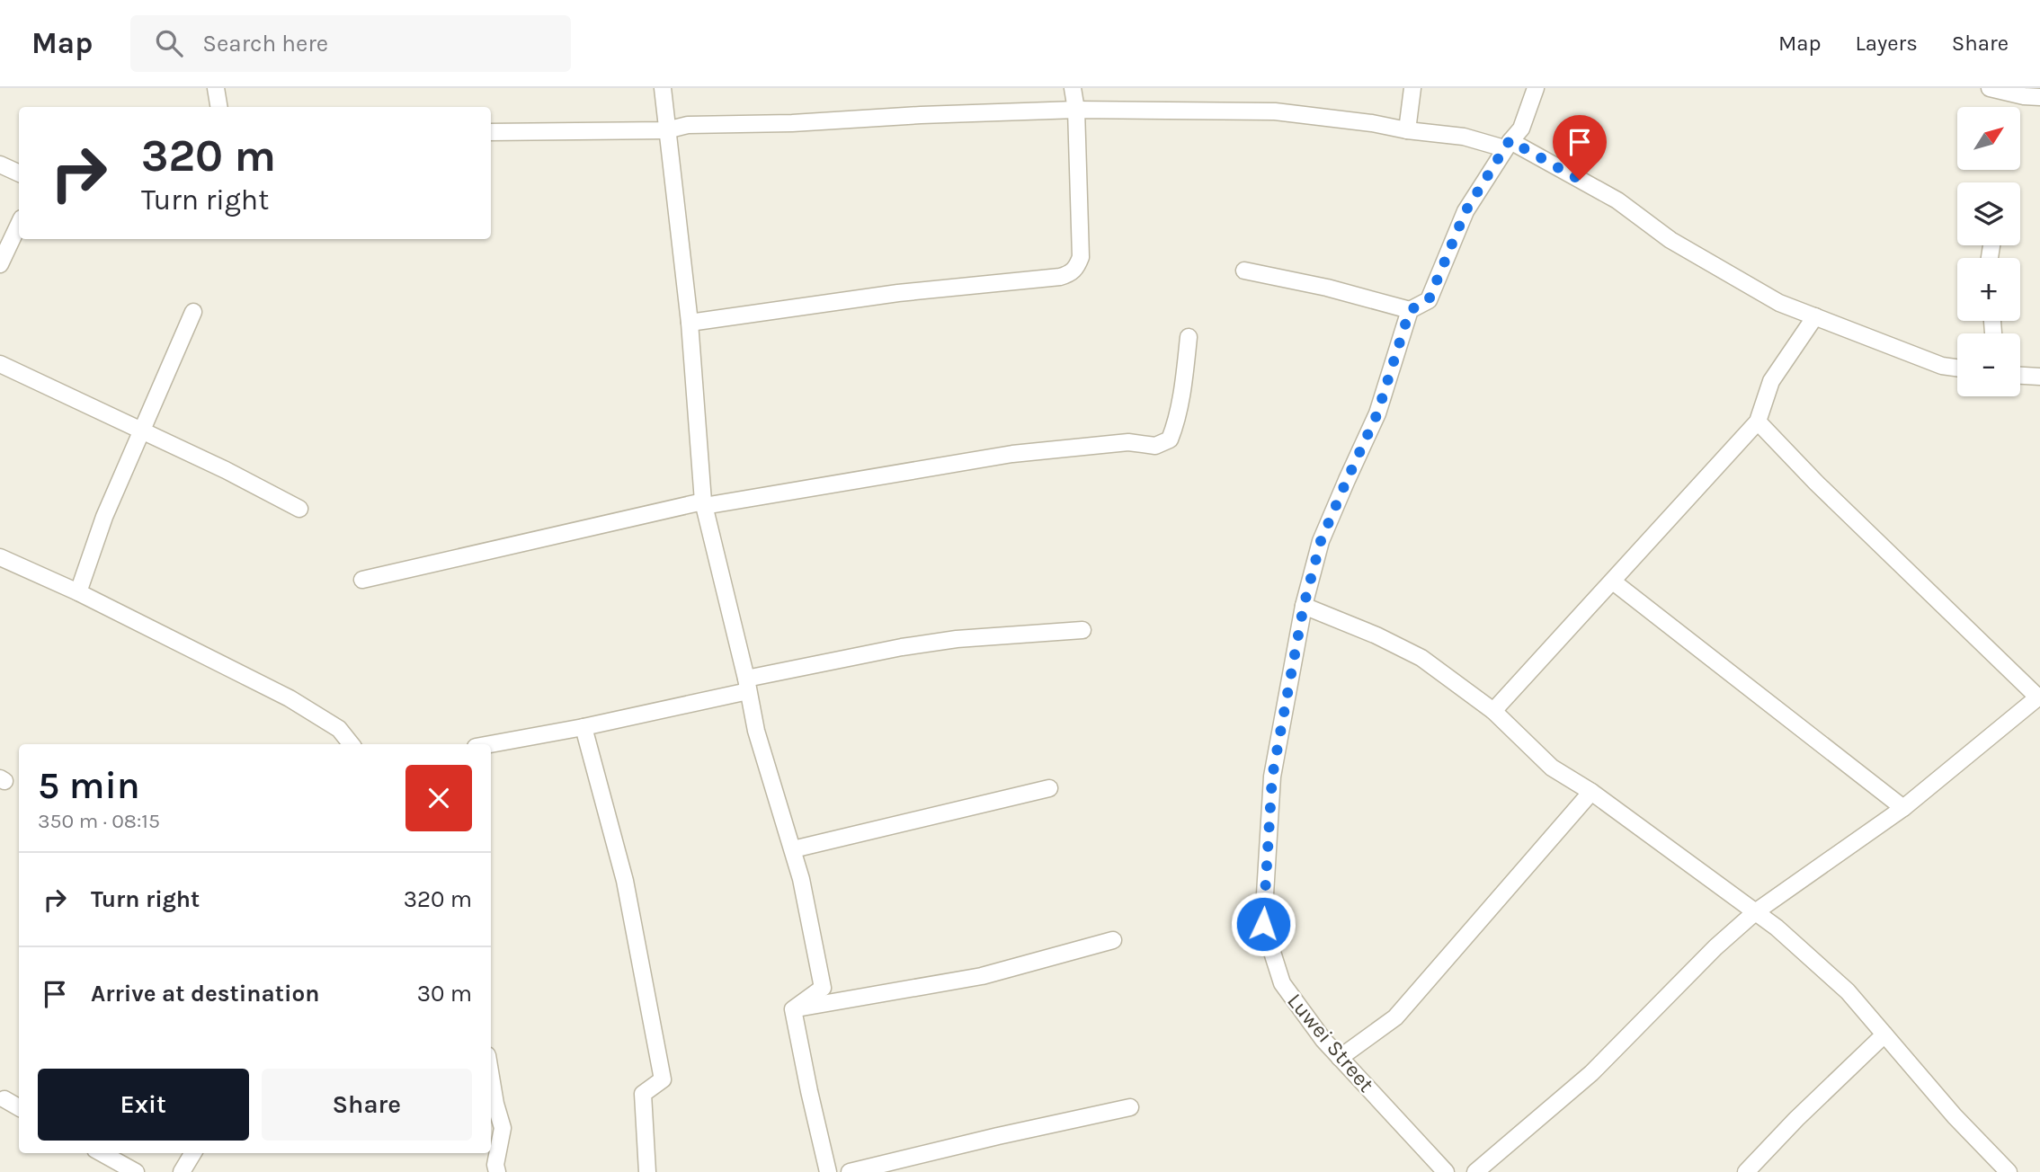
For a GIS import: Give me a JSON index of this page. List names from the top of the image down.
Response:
{
  "streets": {
    "street": ["Luwei Street"]
  },
  "north": "top right",
  "page": {
    "header": "Map",
    "search": "Search here",
    "nav": ["Map", "Layers", "Share"],
    "map_buttons": ["+", "−"],
    "turn": ["320 m", "Turn right"],
    "heading": ["5 min", "350 m · 08:15"],
    "list": [
      {
        "name": "Turn right",
        "value": "320 m"
      },
      {
        "name": "Arrive at destination",
        "value": "30 m"
      }
    ],
    "buttons": ["Exit", "Share"]
  }
}
